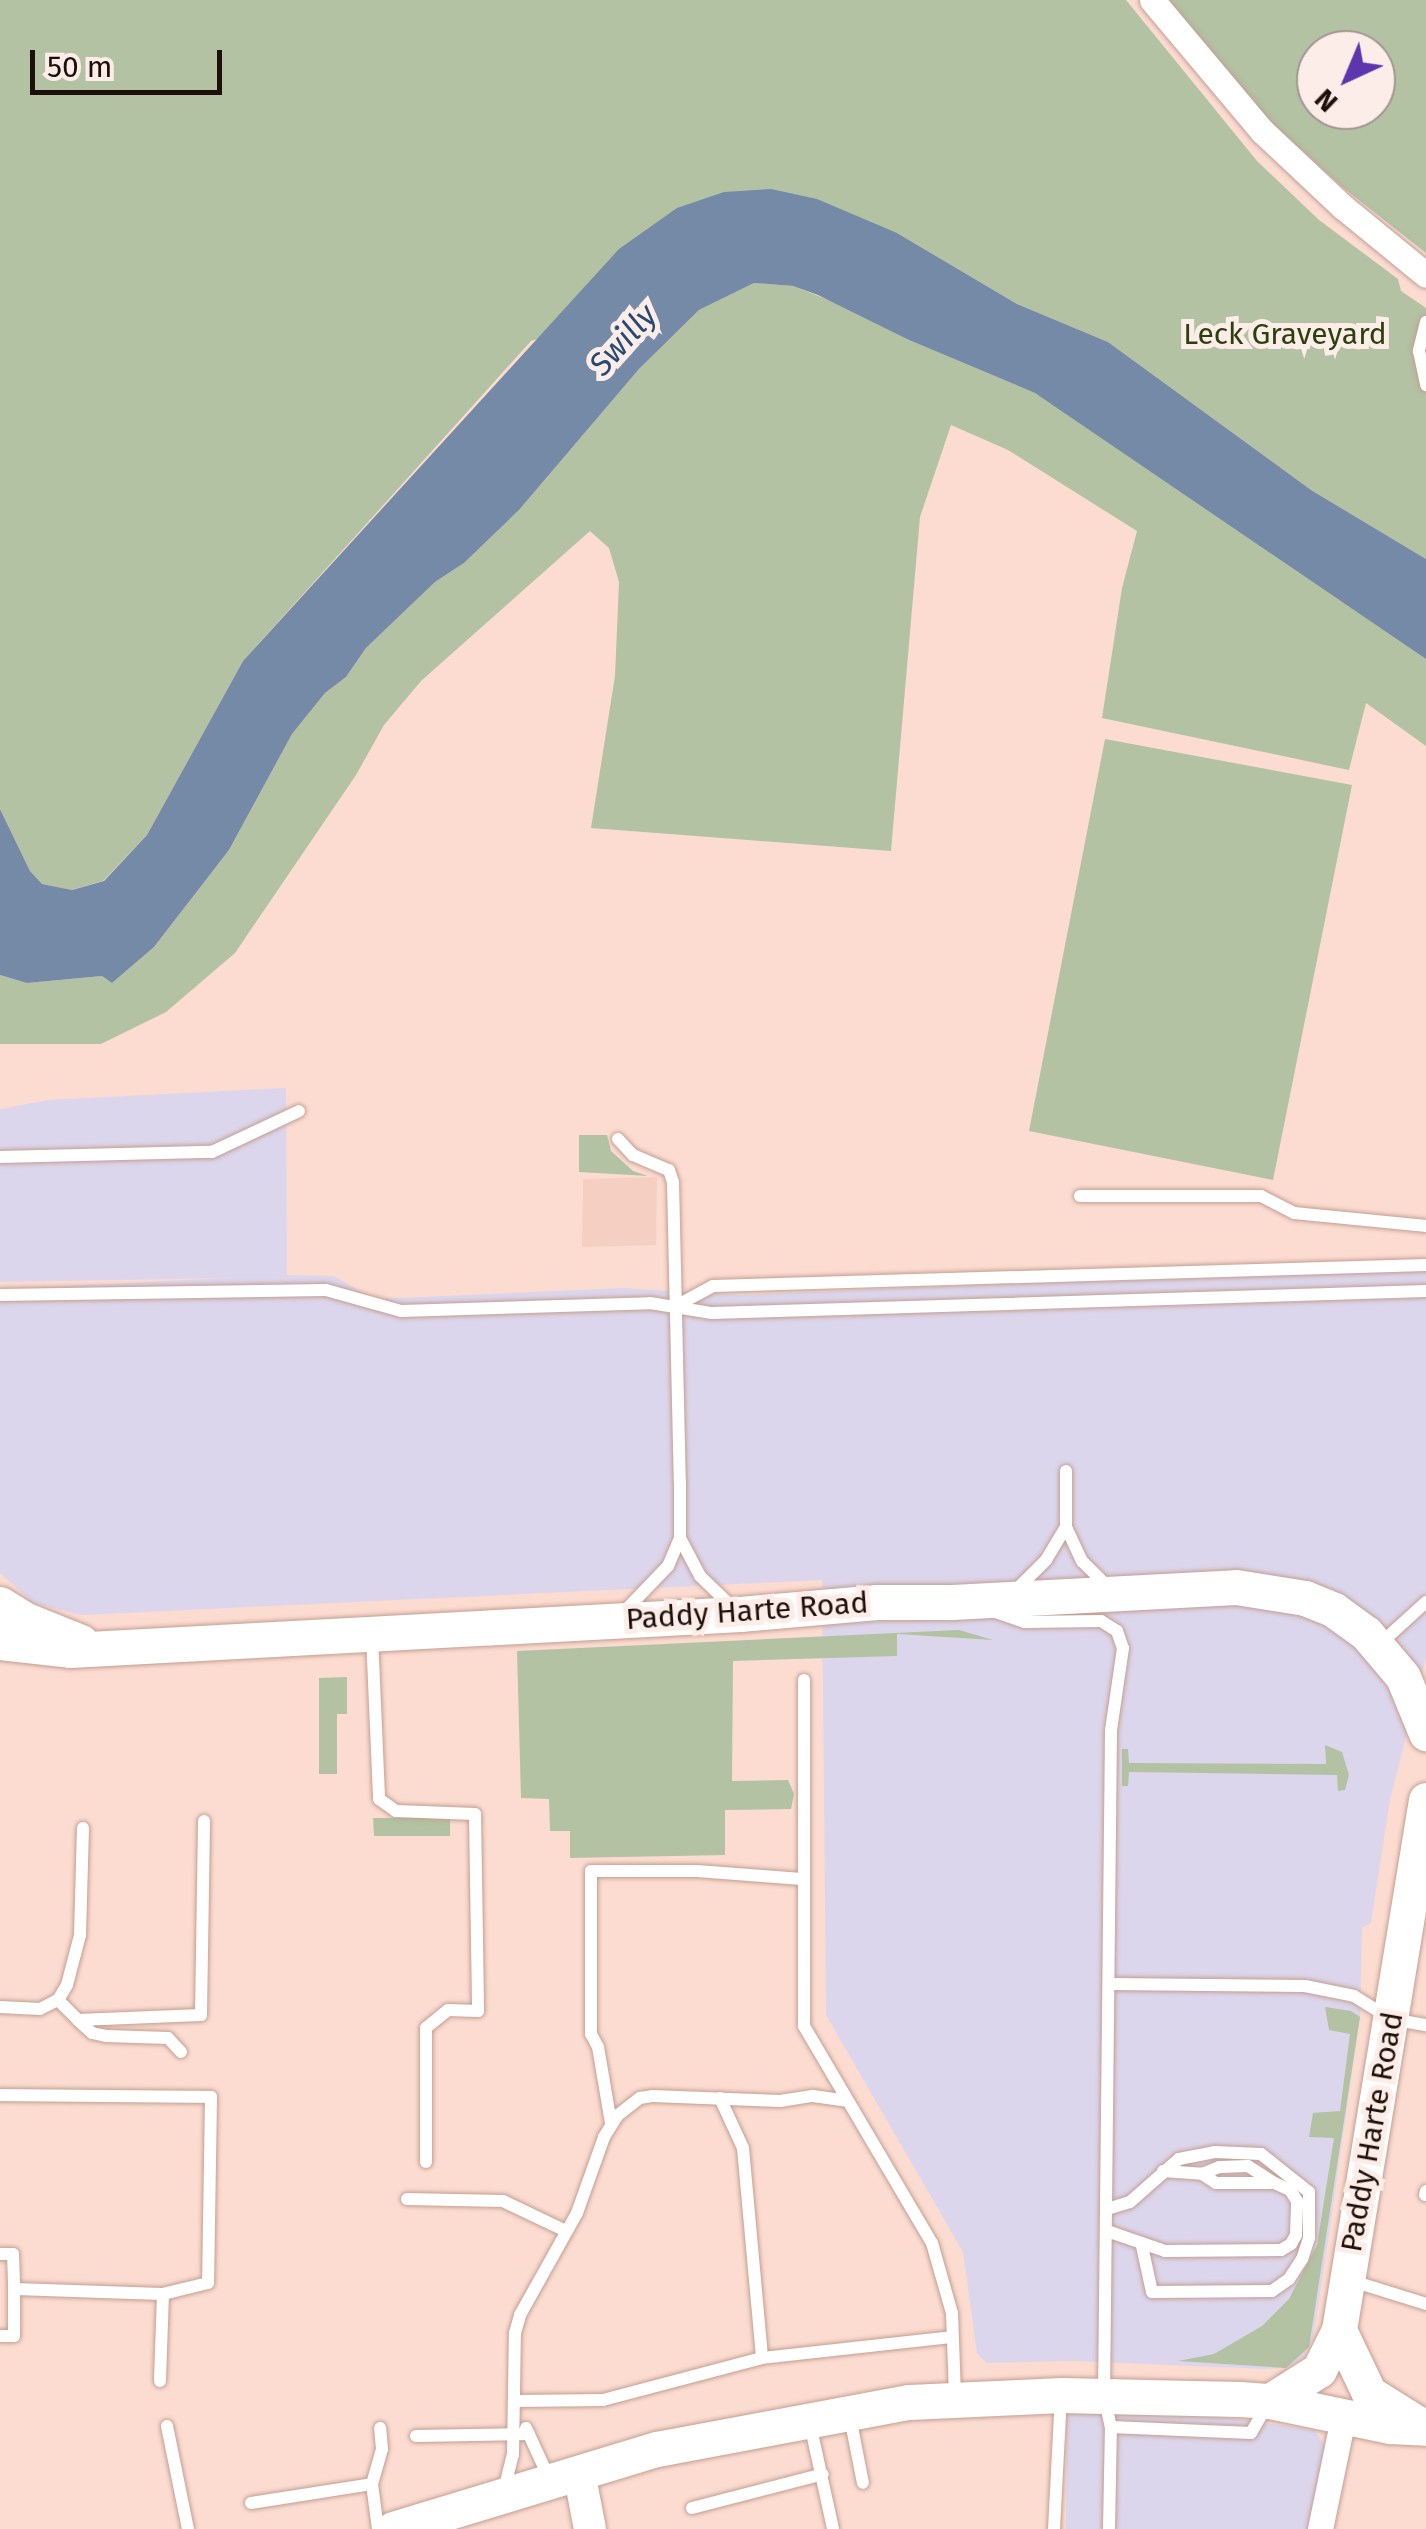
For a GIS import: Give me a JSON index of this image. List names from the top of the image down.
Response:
{
  "streets": {
    "main road": ["Paddy Harte Road"]
  },
  "water": ["Swilly"],
  "parks": ["Leck Graveyard"],
  "scale_bar": "50 m",
  "north": "bottom left"
}
